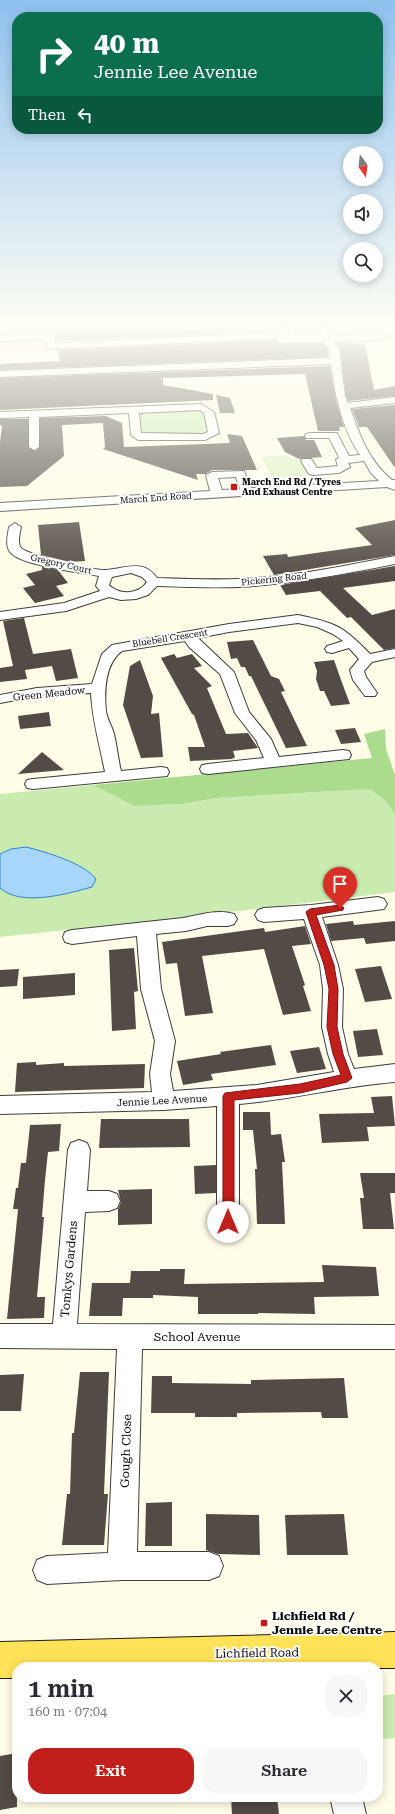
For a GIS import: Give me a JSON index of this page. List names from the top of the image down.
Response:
{
  "streets": {
    "main road": ["Lichfield Road"],
    "street": [
      "March End Road",
      "Gregory Court",
      "Pickering Road",
      "Bluebell Crescent",
      "Green Meadow",
      "Jennie Lee Avenue",
      "Tomkys Gardens",
      "School Avenue",
      "Gough Close"
    ]
  },
  "crossings": [
    ["Bluebell Crescent", "Green Meadow"],
    ["Tomkys Gardens", "School Avenue"],
    ["School Avenue", "Gough Close"]
  ],
  "places": {
    "transit": ["March End Rd / Tyres And Exhaust Centre", "Lichfield Rd / Jennie Lee Centre"]
  },
  "north": "bottom",
  "page": {
    "turn": ["40 m", "Jennie Lee Avenue"],
    "then": "Then",
    "heading": ["1 min", "160 m · 07:04"],
    "buttons": ["Exit", "Share"]
  }
}
